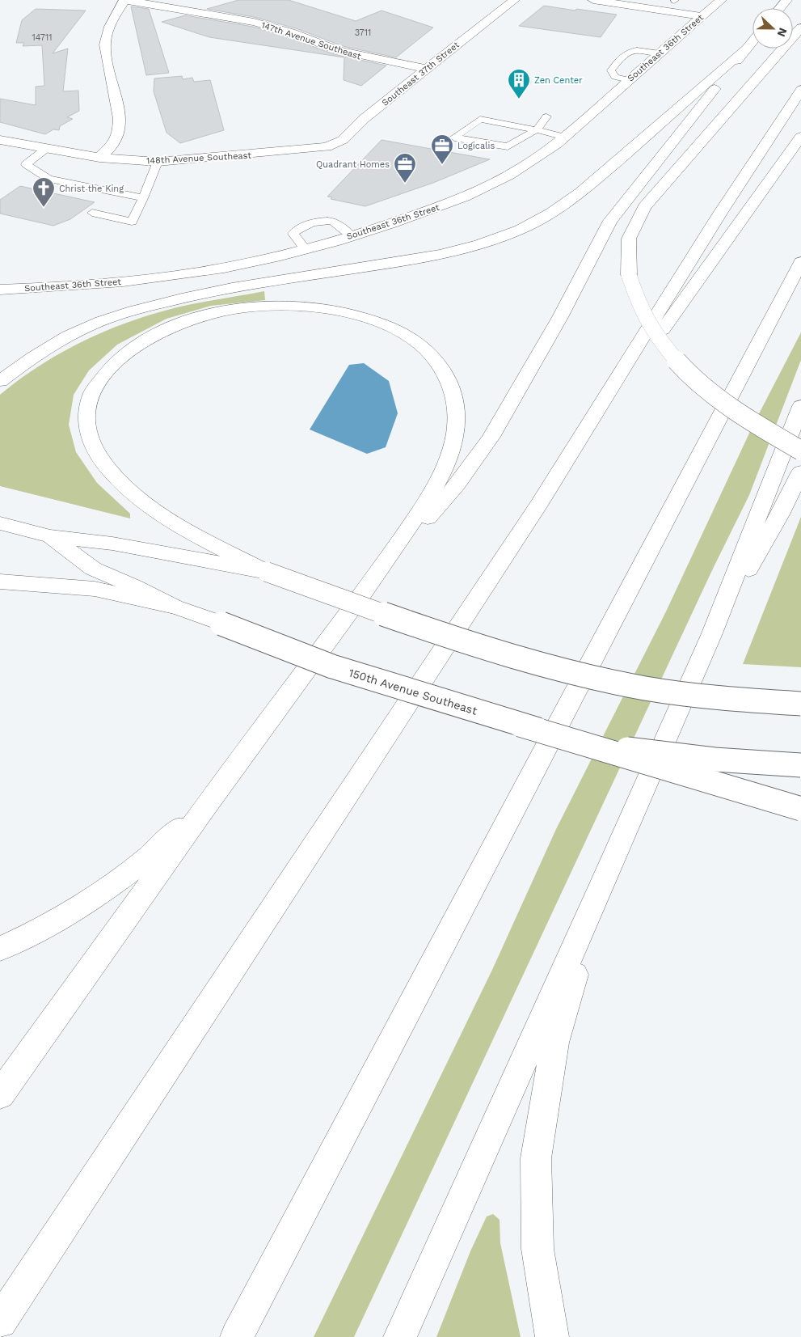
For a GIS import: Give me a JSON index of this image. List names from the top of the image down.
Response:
{
  "streets": {
    "main road": [
      "147th Avenue Southeast",
      "Southeast 36th Street",
      "Southeast 37th Street",
      "148th Avenue Southeast",
      "150th Avenue Southeast"
    ]
  },
  "crossings": [
    ["147th Avenue Southeast", "Southeast 37th Street"],
    ["Southeast 37th Street", "148th Avenue Southeast"]
  ],
  "places": {
    "building": ["Zen Center"],
    "office": ["Logicalis", "Quadrant Homes"],
    "church": ["Christ the King"]
  },
  "house_numbers": ["3711", "14711"],
  "north": "right"
}
